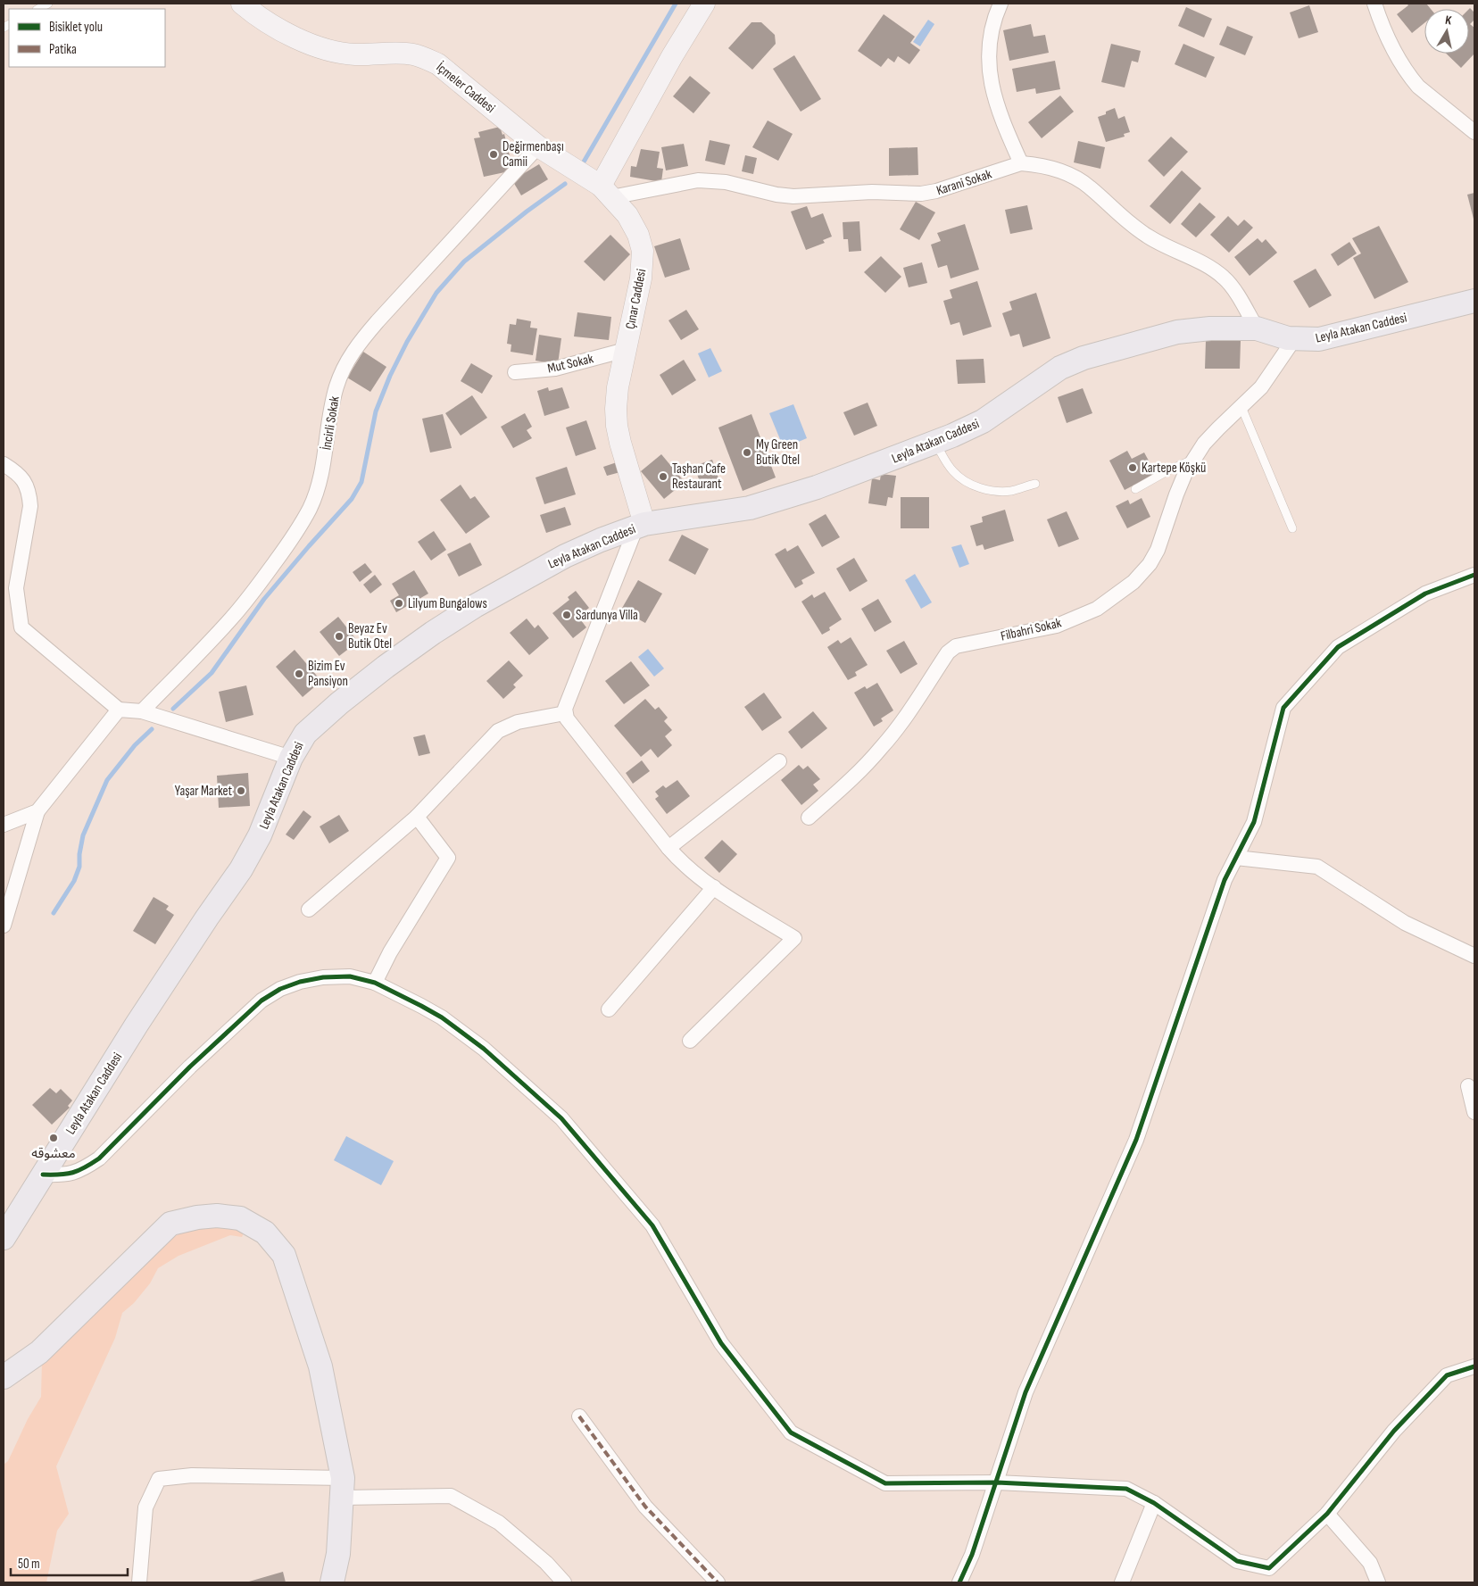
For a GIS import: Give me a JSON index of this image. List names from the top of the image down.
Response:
{
  "streets": {
    "main road": ["Leyla Atakan Caddesi"],
    "street": [
      "İçmeler Caddesi",
      "Karani Sokak",
      "Çınar Caddesi",
      "Mut Sokak",
      "İncirli Sokak",
      "Filbahri Sokak"
    ]
  },
  "crossings": [
    ["İçmeler Caddesi", "Karani Sokak"],
    ["İçmeler Caddesi", "Çınar Caddesi"],
    ["İçmeler Caddesi", "İncirli Sokak"],
    ["Karani Sokak", "Çınar Caddesi"],
    ["Karani Sokak", "Leyla Atakan Caddesi"],
    ["Çınar Caddesi", "Leyla Atakan Caddesi"],
    ["Çınar Caddesi", "Mut Sokak"],
    ["Leyla Atakan Caddesi", "Filbahri Sokak"]
  ],
  "places": [
    "Değirmenbaşı Camii",
    "My Green Butik Otel",
    "Kartepe Köşkü",
    "Taşhan Cafe Restaurant",
    "Lilyum Bungalows",
    "Sardunya Villa",
    "Beyaz Ev Butik Otel",
    "Bizim Ev Pansiyon",
    "Yaşar Market",
    "معشوقه"
  ],
  "legend": ["Bisiklet yolu", "Patika"],
  "scale_bar": "50 m",
  "north": "top"
}
